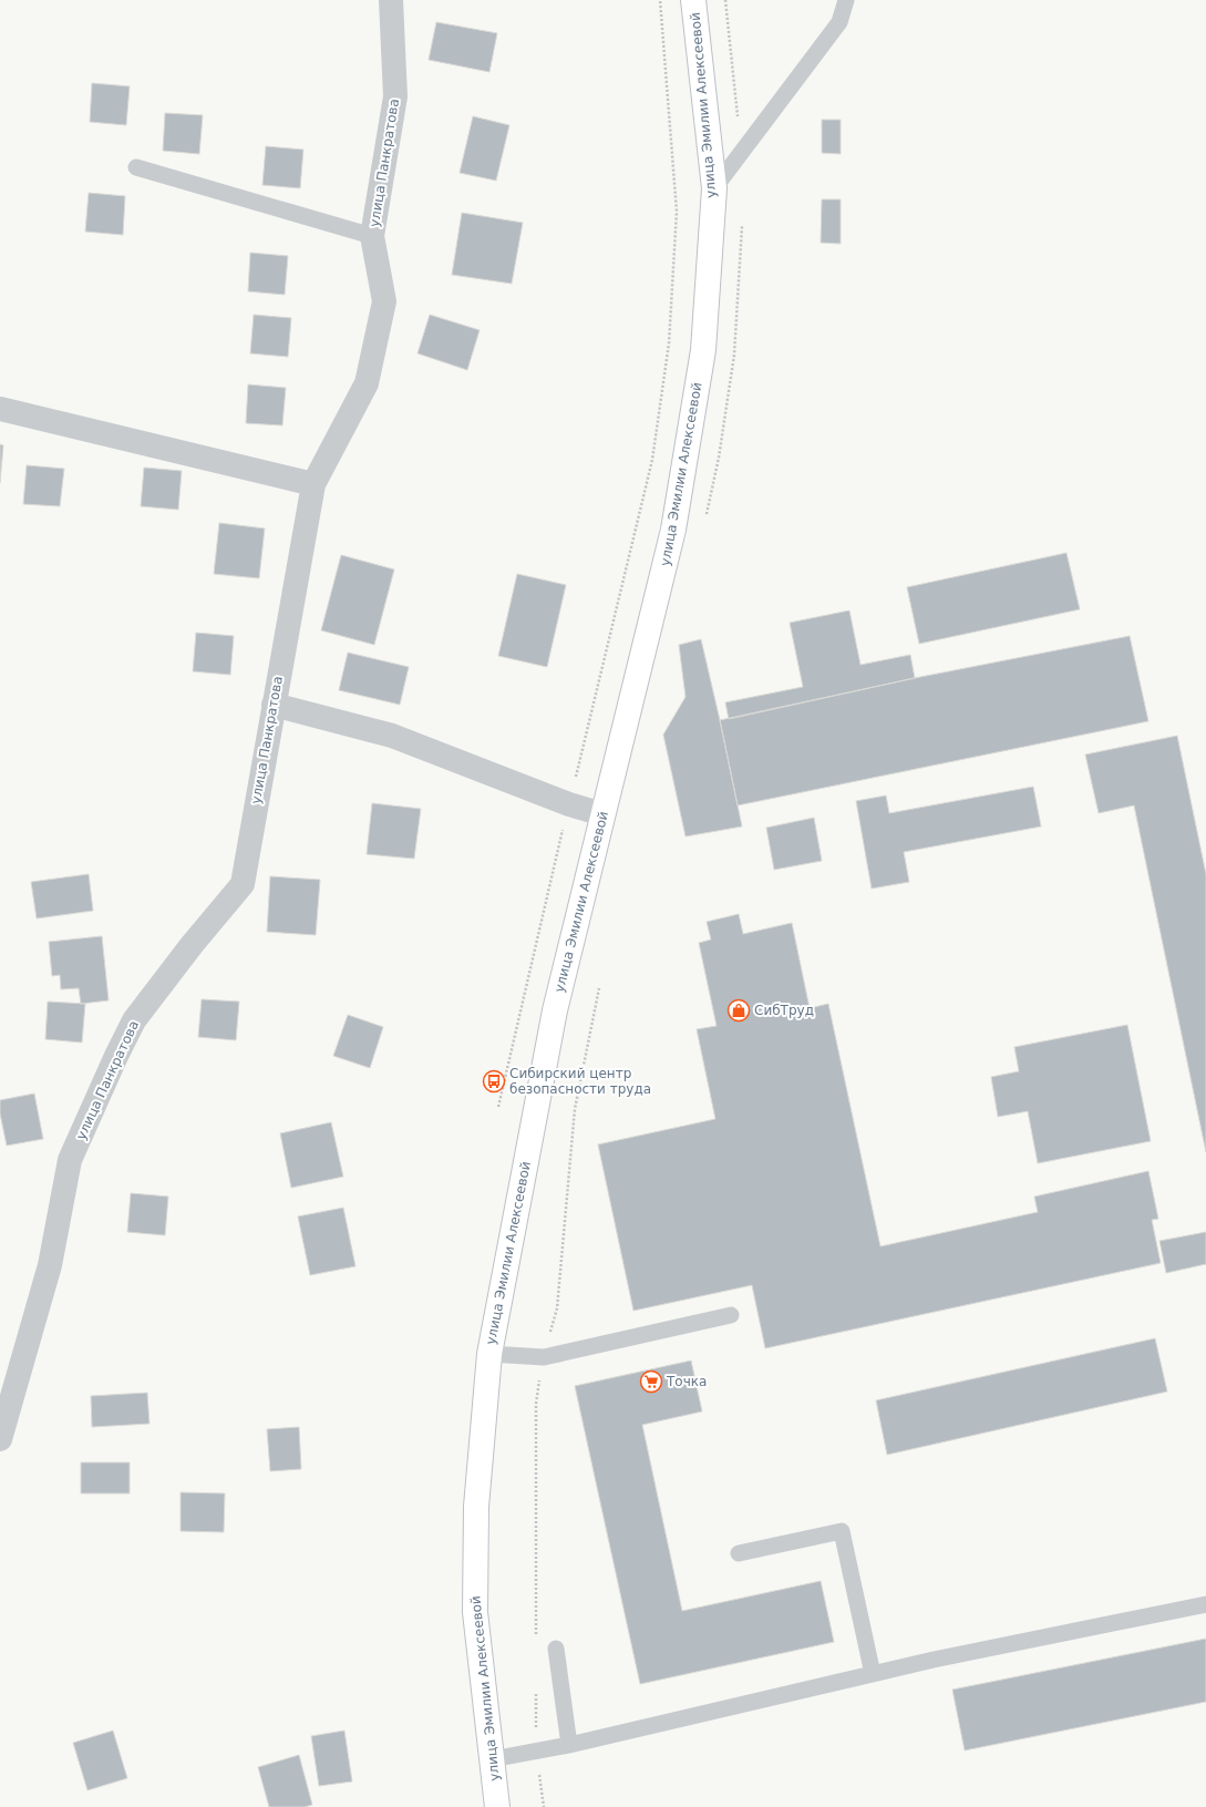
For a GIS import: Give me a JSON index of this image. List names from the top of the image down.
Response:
{
  "streets": {
    "street": ["улица Эмилии Алексеевой", "улица Панкратова"]
  },
  "places": {
    "shop": ["СибТруд"],
    "bus stop": ["Сибирский центр безопасности труда"],
    "supermarket": ["Точка"]
  }
}
